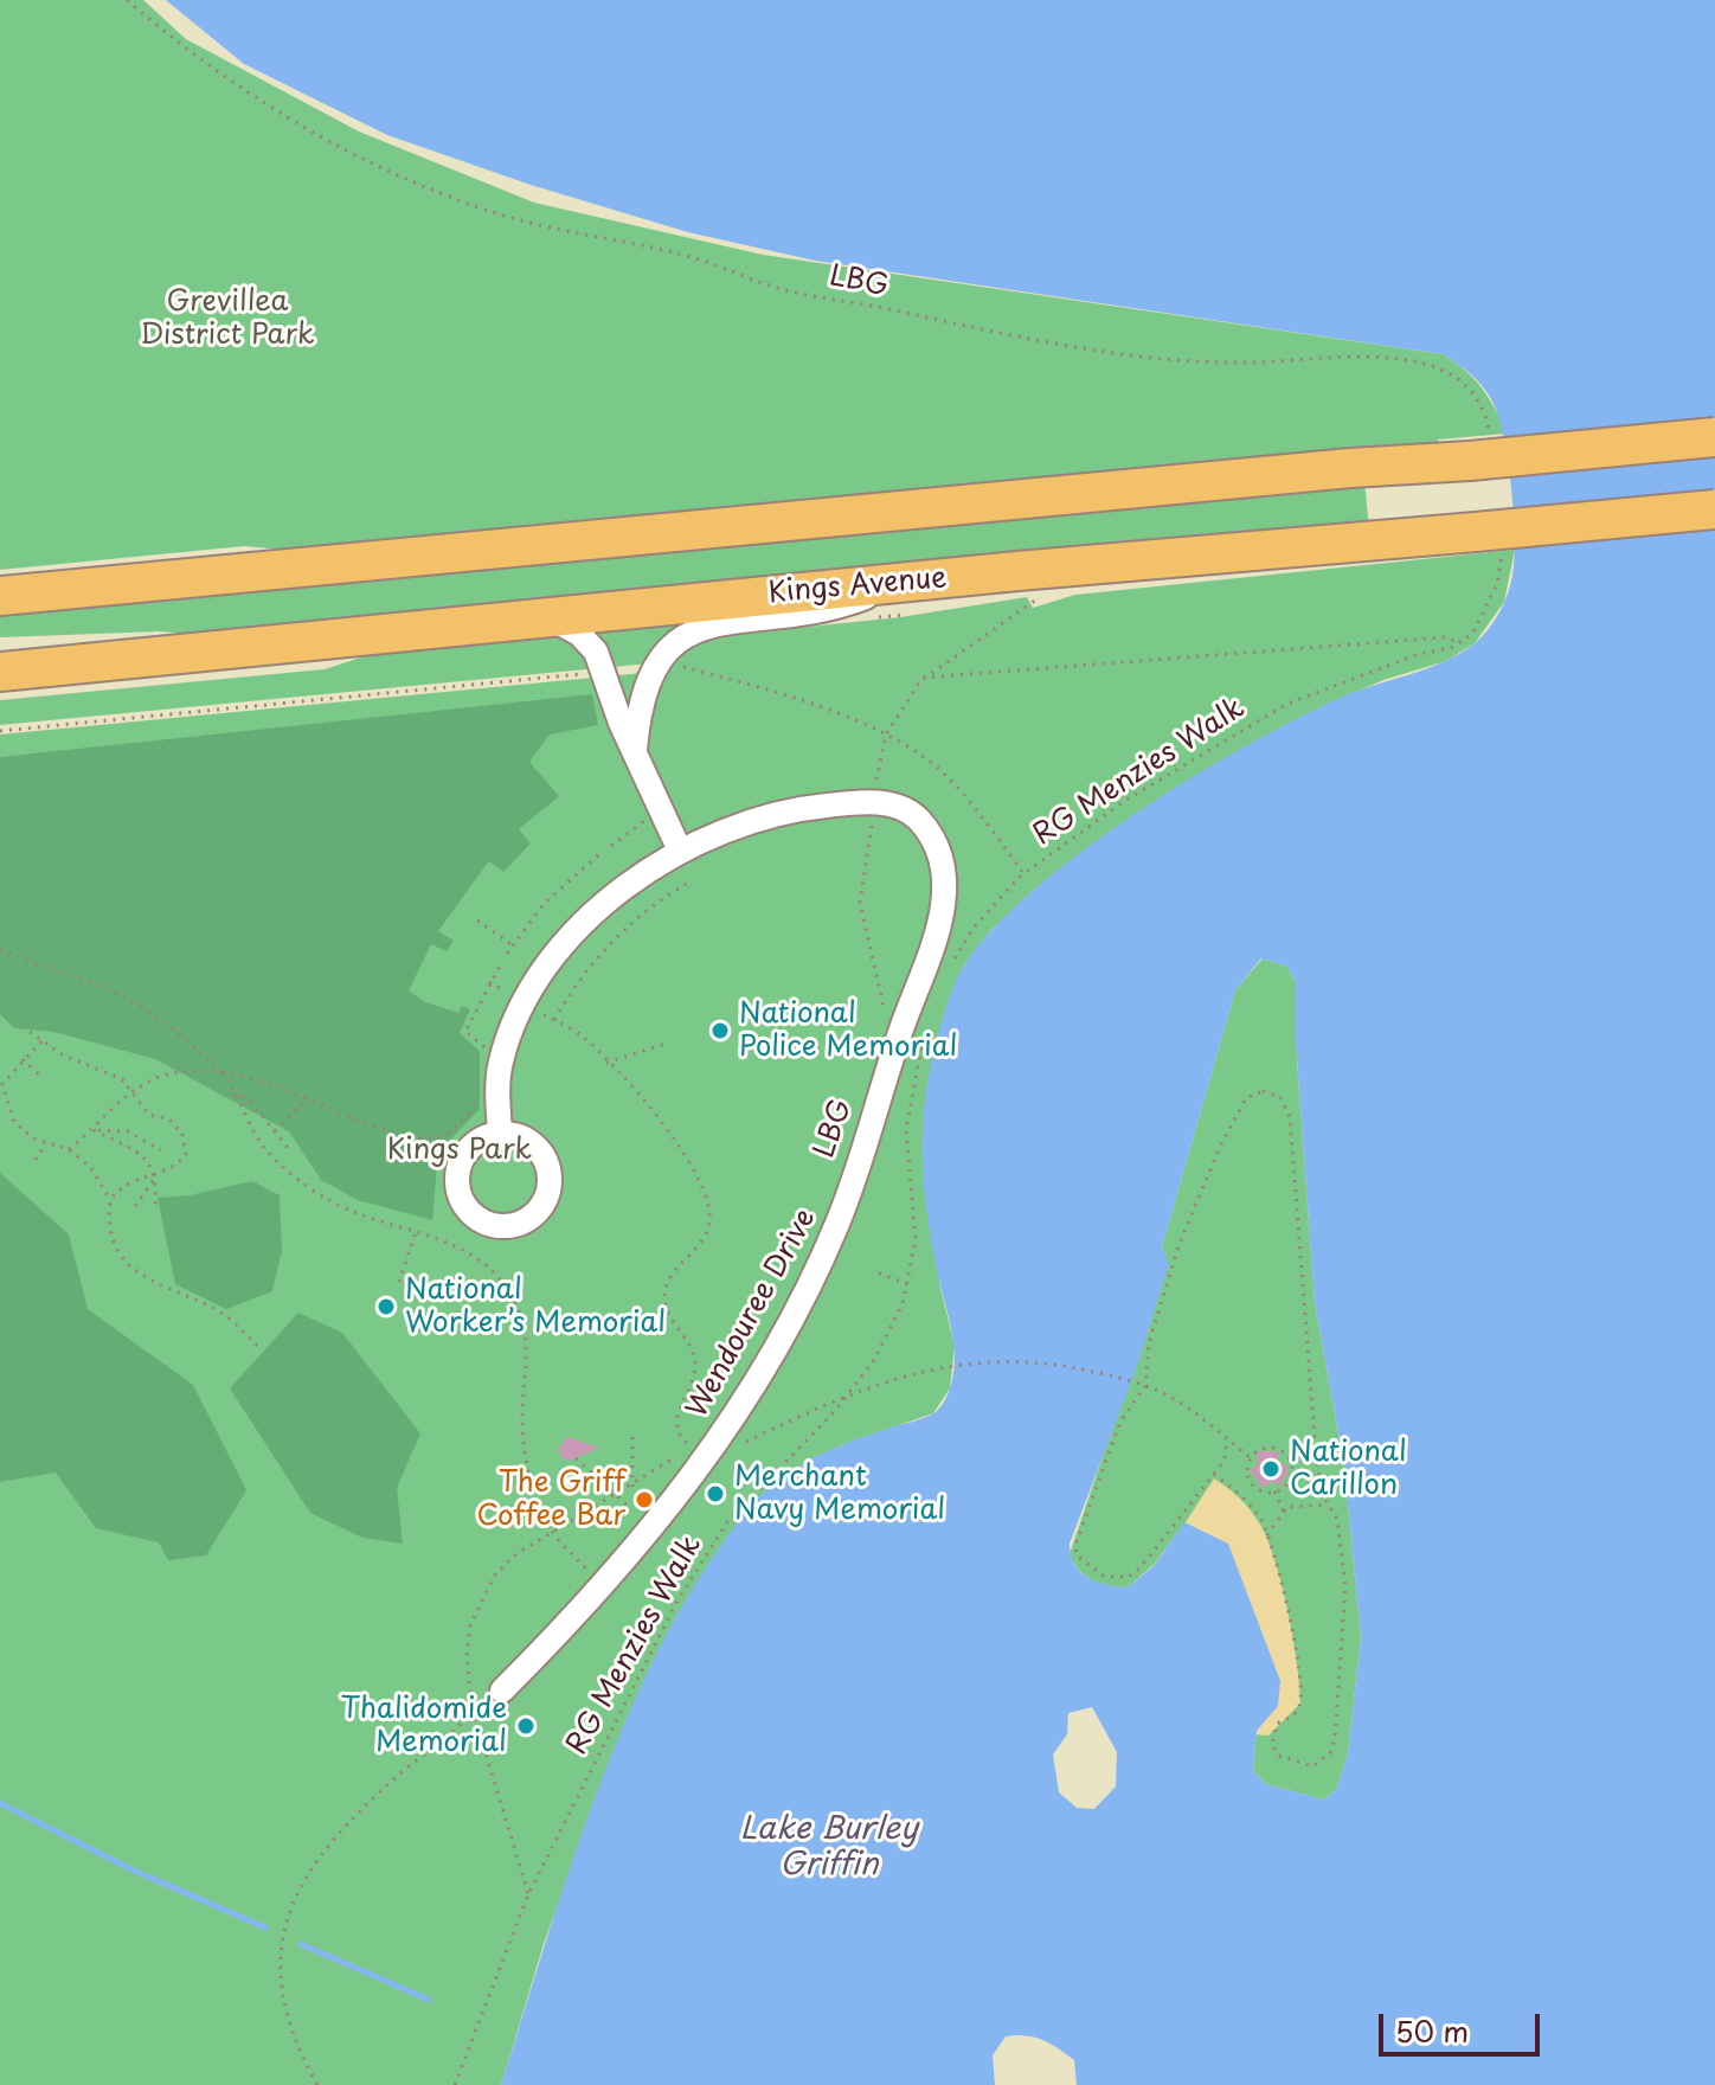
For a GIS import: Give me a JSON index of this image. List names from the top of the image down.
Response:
{
  "streets": {
    "main road": ["Kings Avenue"],
    "street": ["Wendouree Drive"],
    "path": ["LBG", "RG Menzies Walk"]
  },
  "water": ["Lake Burley Griffin"],
  "parks": ["Grevillea District Park", "Kings Park"],
  "places": [
    "National Police Memorial",
    "National Worker’s Memorial",
    "National Carillon",
    "Merchant Navy Memorial",
    "The Griff Coffee Bar",
    "Thalidomide Memorial"
  ],
  "scale_bar": "50 m"
}
